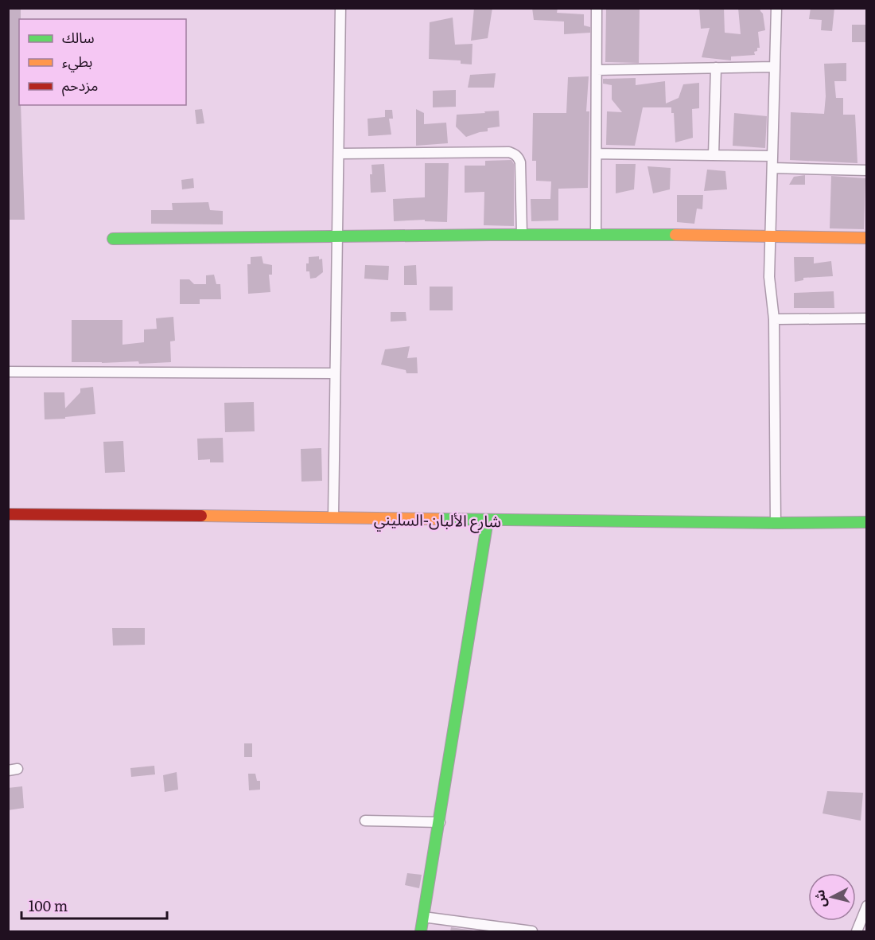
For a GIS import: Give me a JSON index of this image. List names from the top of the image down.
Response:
{
  "streets": {
    "street": ["شارع الألبان-السليني"]
  },
  "legend": ["سالك", "بطيء", "مزدحم"],
  "scale_bar": "100 m",
  "north": "left"
}
